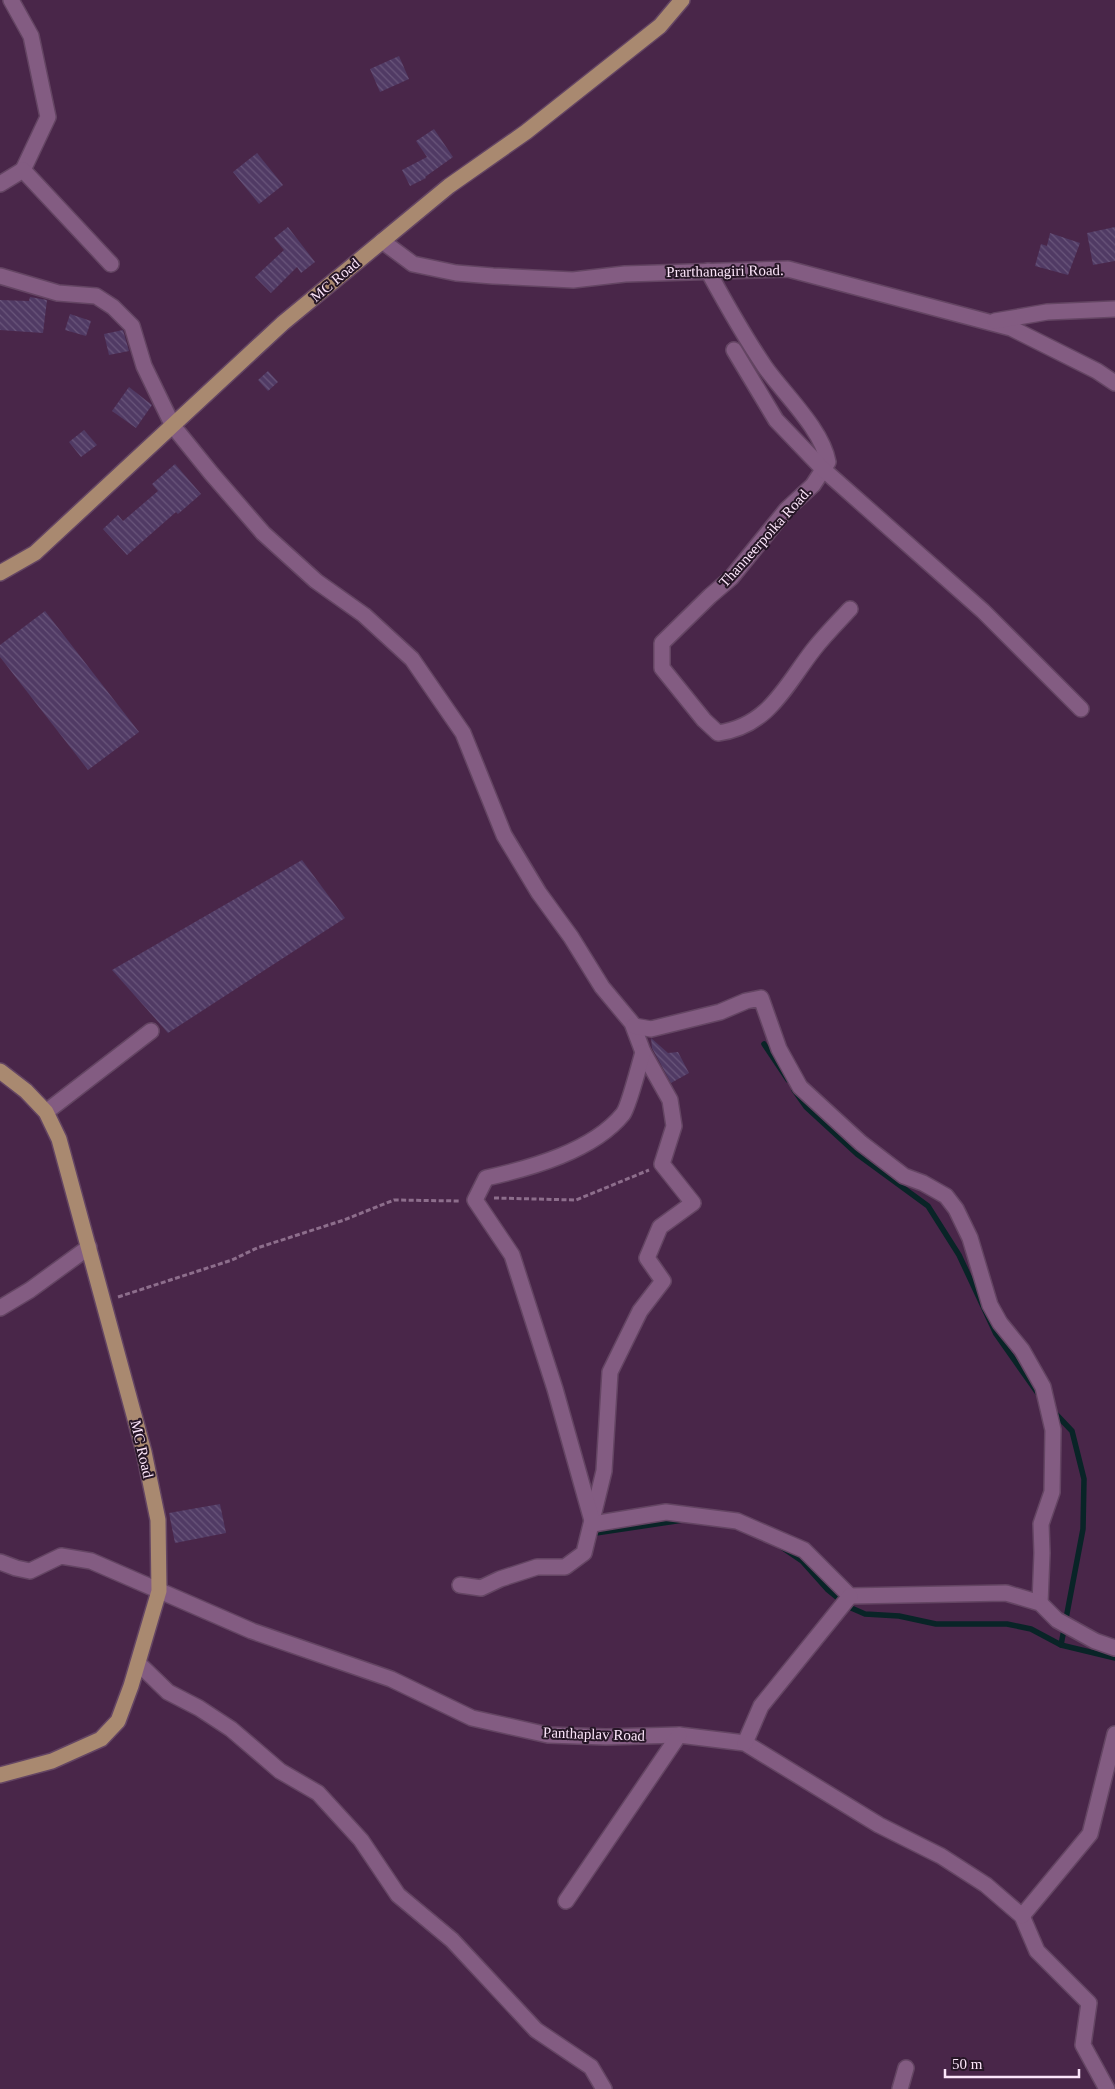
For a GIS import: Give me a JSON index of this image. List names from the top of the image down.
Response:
{
  "streets": {
    "main road": ["MC Road"],
    "street": ["Prarthanagiri Road.", "Thanneerpoika Road.", "Panthaplav Road"]
  },
  "crossings": [
    ["Prarthanagiri Road.", "MC Road"],
    ["MC Road", "Panthaplav Road"]
  ],
  "scale_bar": "50 m"
}
